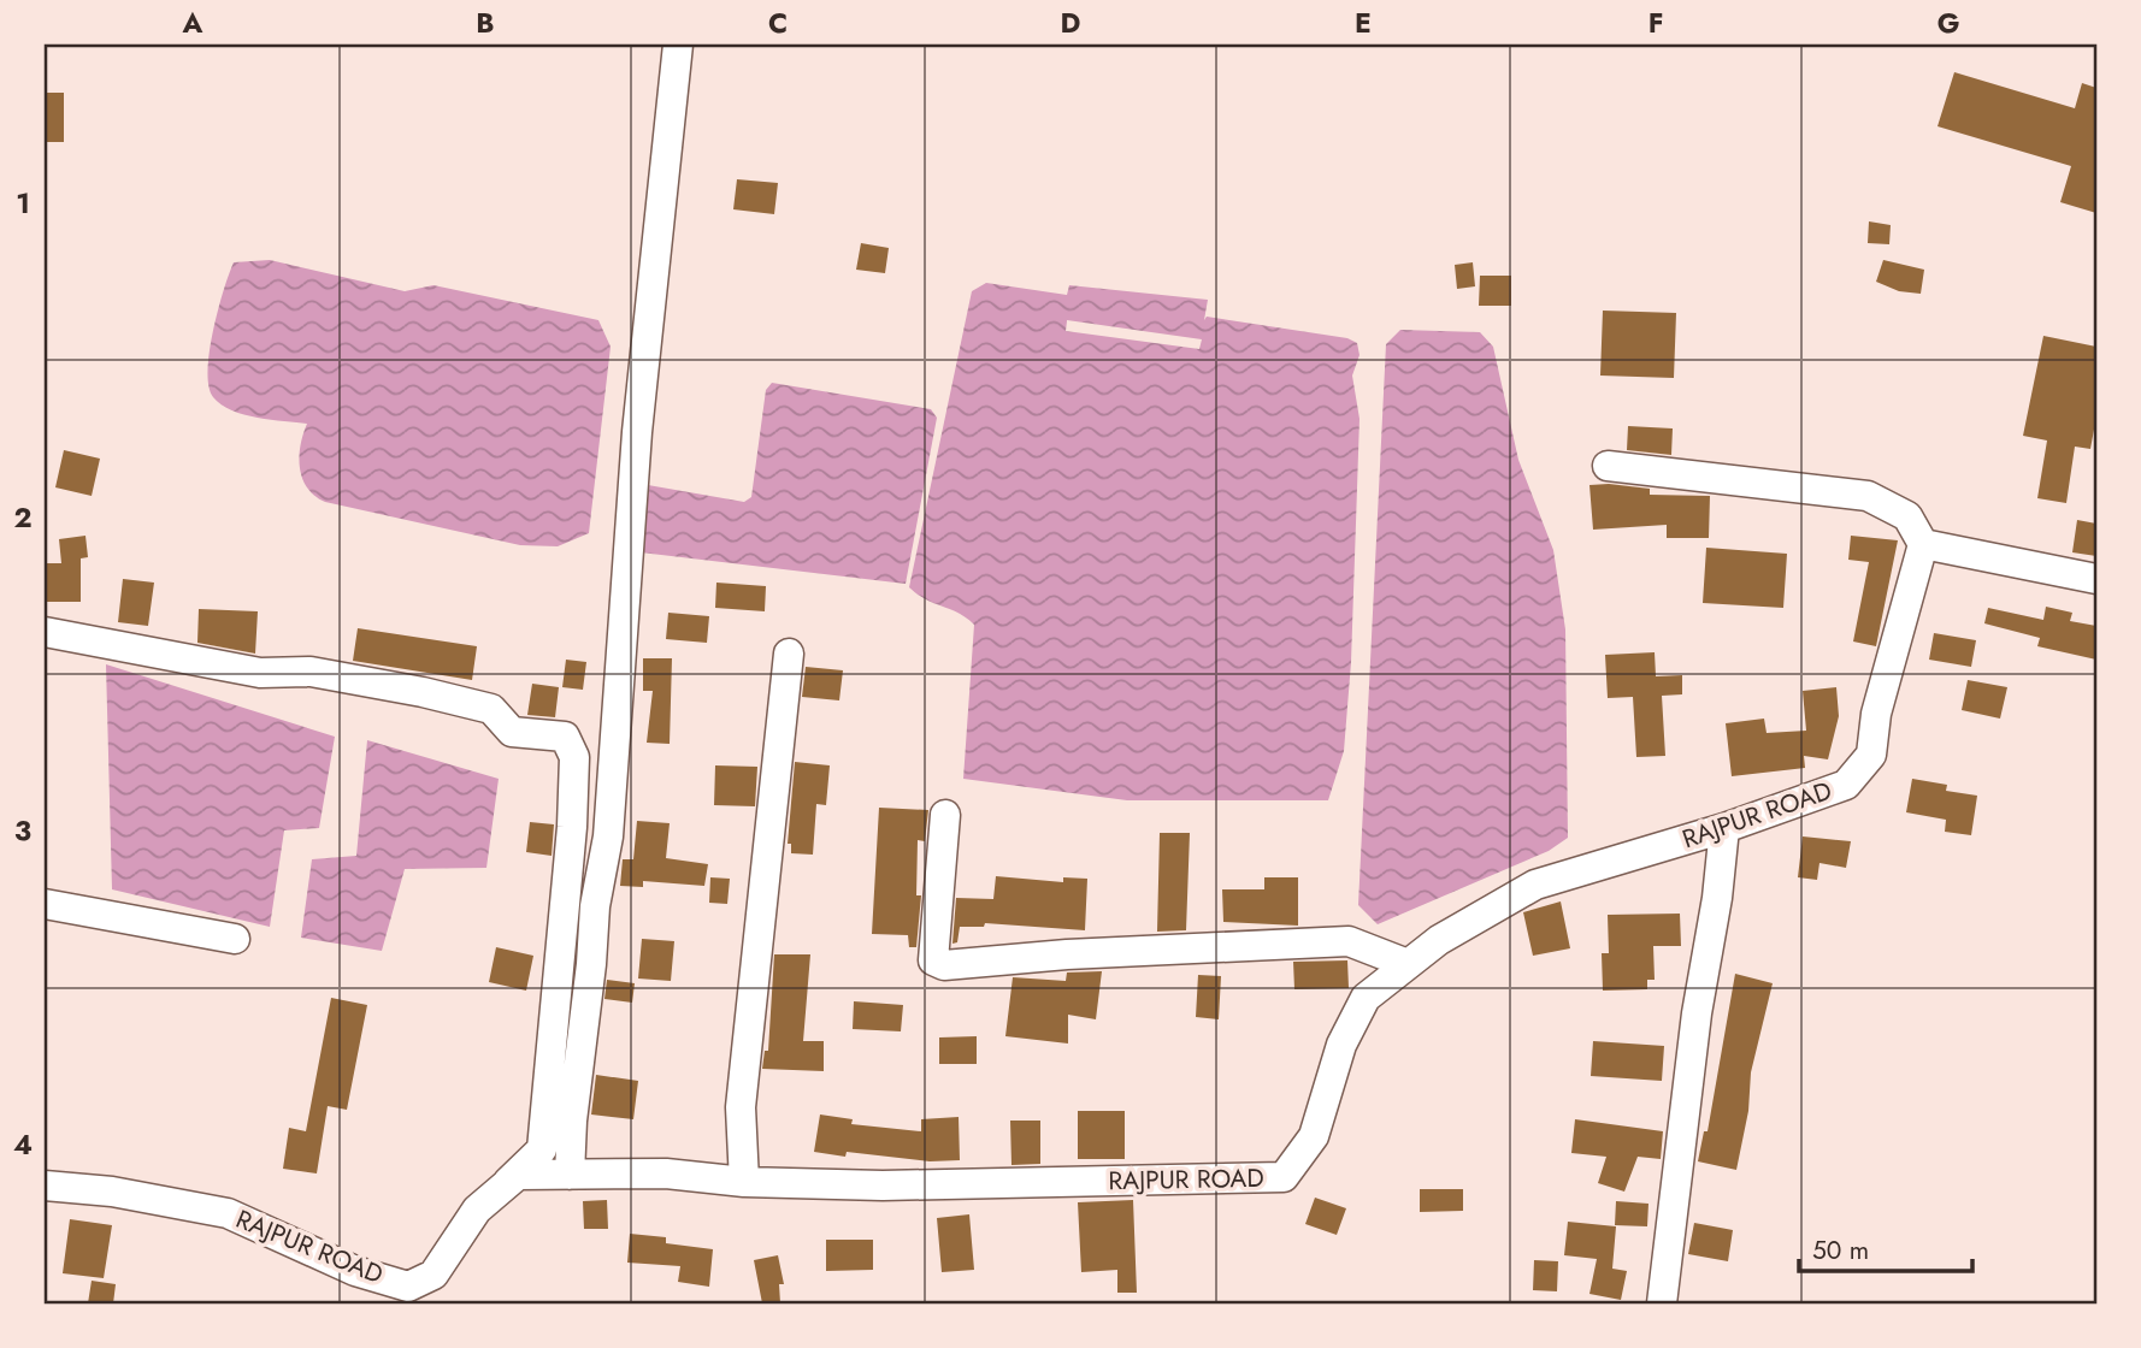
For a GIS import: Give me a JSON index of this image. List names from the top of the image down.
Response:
{
  "streets": {
    "street": ["RAJPUR ROAD"]
  },
  "scale_bar": "50 m",
  "grid": {
    "columns": [
      "A",
      "B",
      "C",
      "D",
      "E",
      "F",
      "G"
    ],
    "rows": [
      "1",
      "2",
      "3",
      "4"
    ]
  }
}
